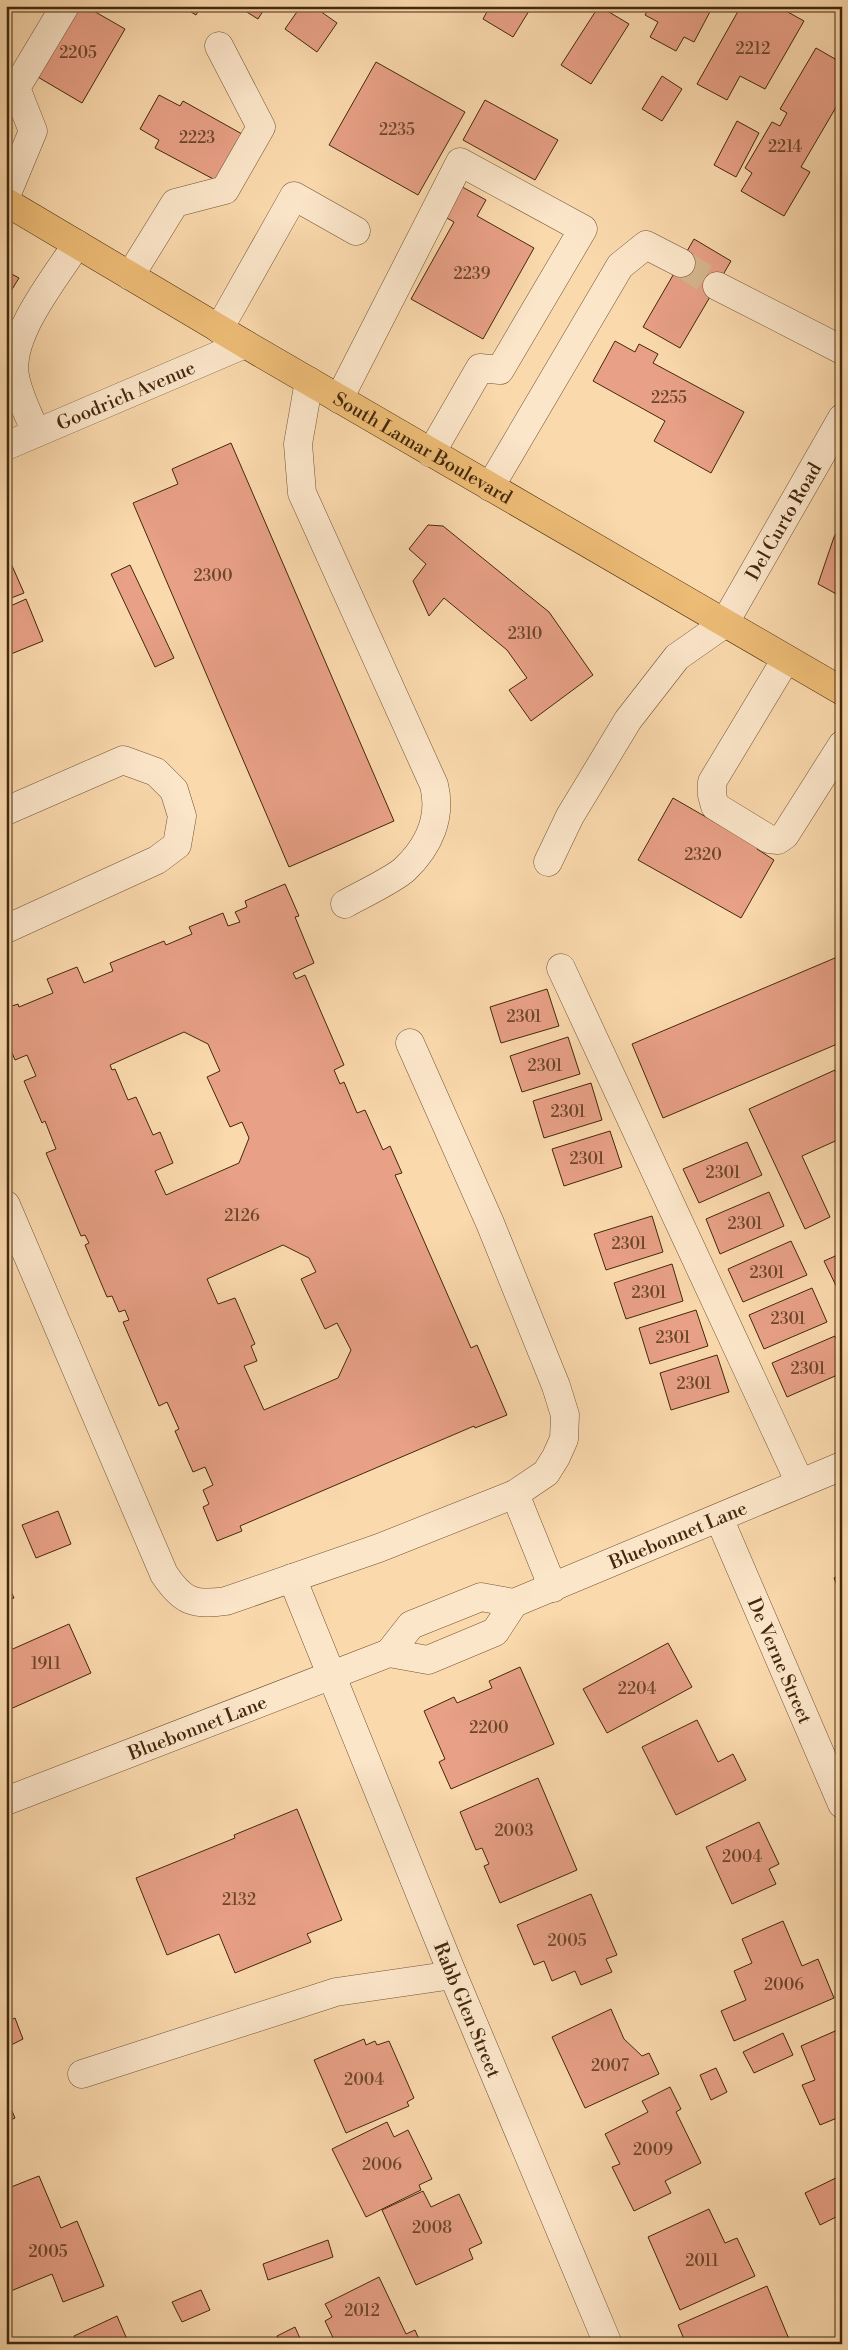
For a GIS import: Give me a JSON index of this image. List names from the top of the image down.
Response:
{
  "streets": {
    "main road": ["South Lamar Boulevard"],
    "street": [
      "Goodrich Avenue",
      "Del Curto Road",
      "Bluebonnet Lane",
      "De Verne Street",
      "Rabb Glen Street"
    ]
  },
  "crossings": [
    ["Goodrich Avenue", "South Lamar Boulevard"],
    ["South Lamar Boulevard", "Del Curto Road"],
    ["Bluebonnet Lane", "De Verne Street"],
    ["Bluebonnet Lane", "Rabb Glen Street"]
  ],
  "house_numbers": [
    "2212",
    "2205",
    "2235",
    "2223",
    "2214",
    "2239",
    "2255",
    "2300",
    "2310",
    "2320",
    "2301",
    "2301",
    "2301",
    "2301",
    "2301",
    "2126",
    "2301",
    "2301",
    "2301",
    "2301",
    "2301",
    "2301",
    "2301",
    "2301",
    "1911",
    "2204",
    "2200",
    "2003",
    "2004",
    "2132",
    "2005",
    "2006",
    "2007",
    "2004",
    "2009",
    "2006",
    "2008",
    "2005",
    "2011",
    "2012"
  ]
}
